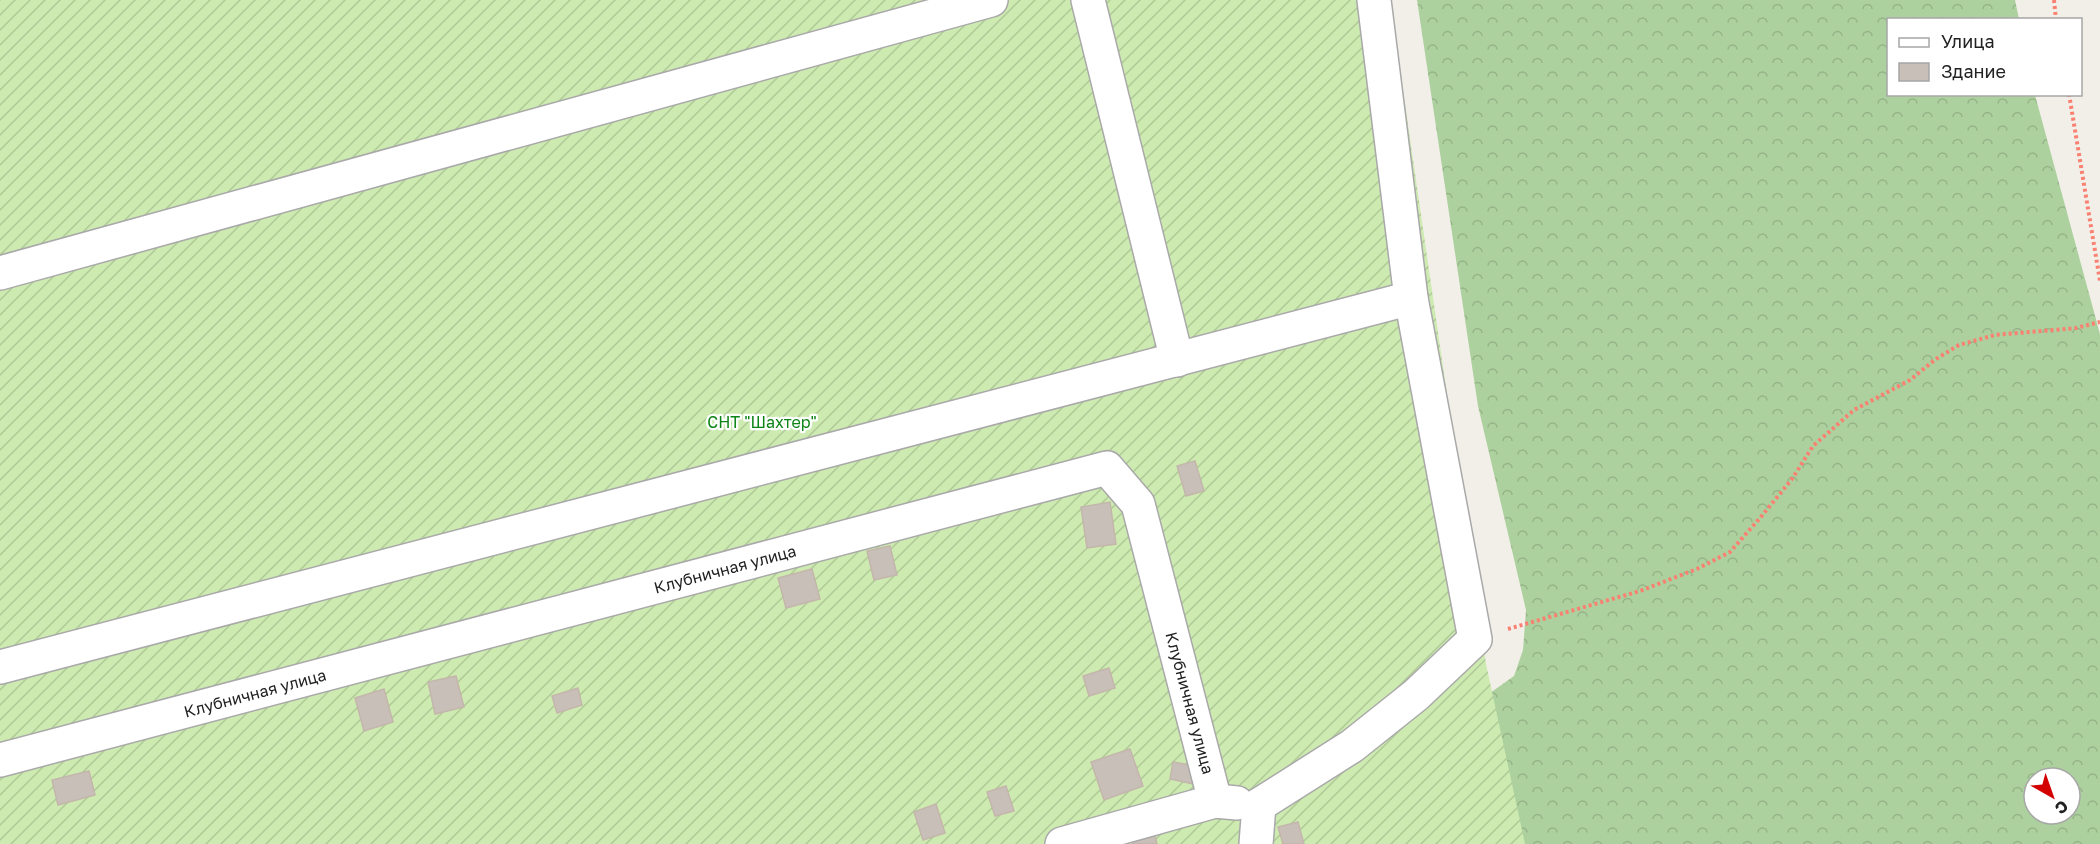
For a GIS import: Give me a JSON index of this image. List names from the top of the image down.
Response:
{
  "streets": {
    "lane": ["Клубничная улица"]
  },
  "parks": ["СНТ \"Шахтер\""],
  "legend": ["Улица", "Здание"],
  "north": "bottom right"
}
